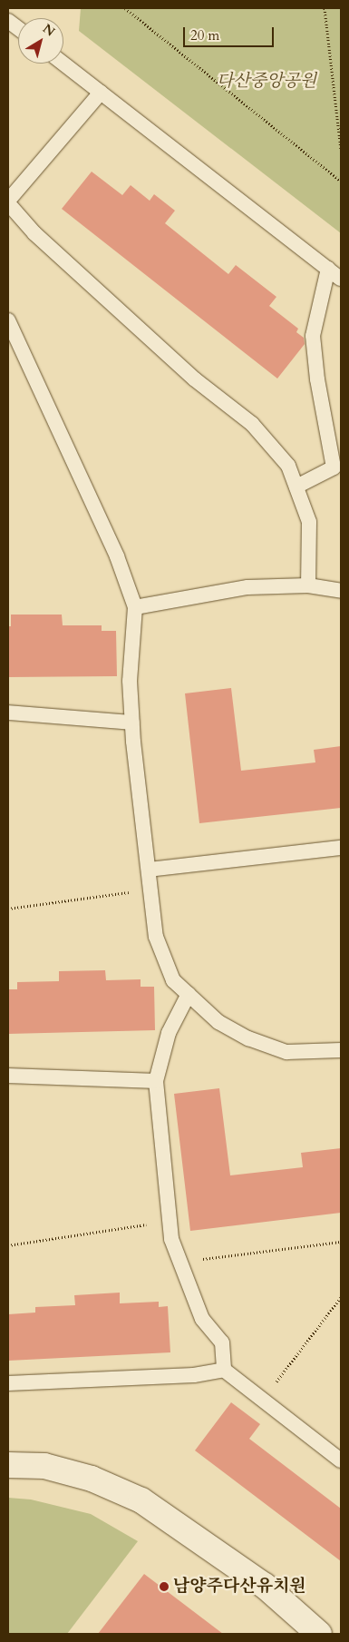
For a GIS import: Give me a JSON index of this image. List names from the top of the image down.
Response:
{
  "parks": ["다산중앙공원"],
  "places": ["남양주다산유치원"],
  "scale_bar": "20 m",
  "north": "top right"
}
